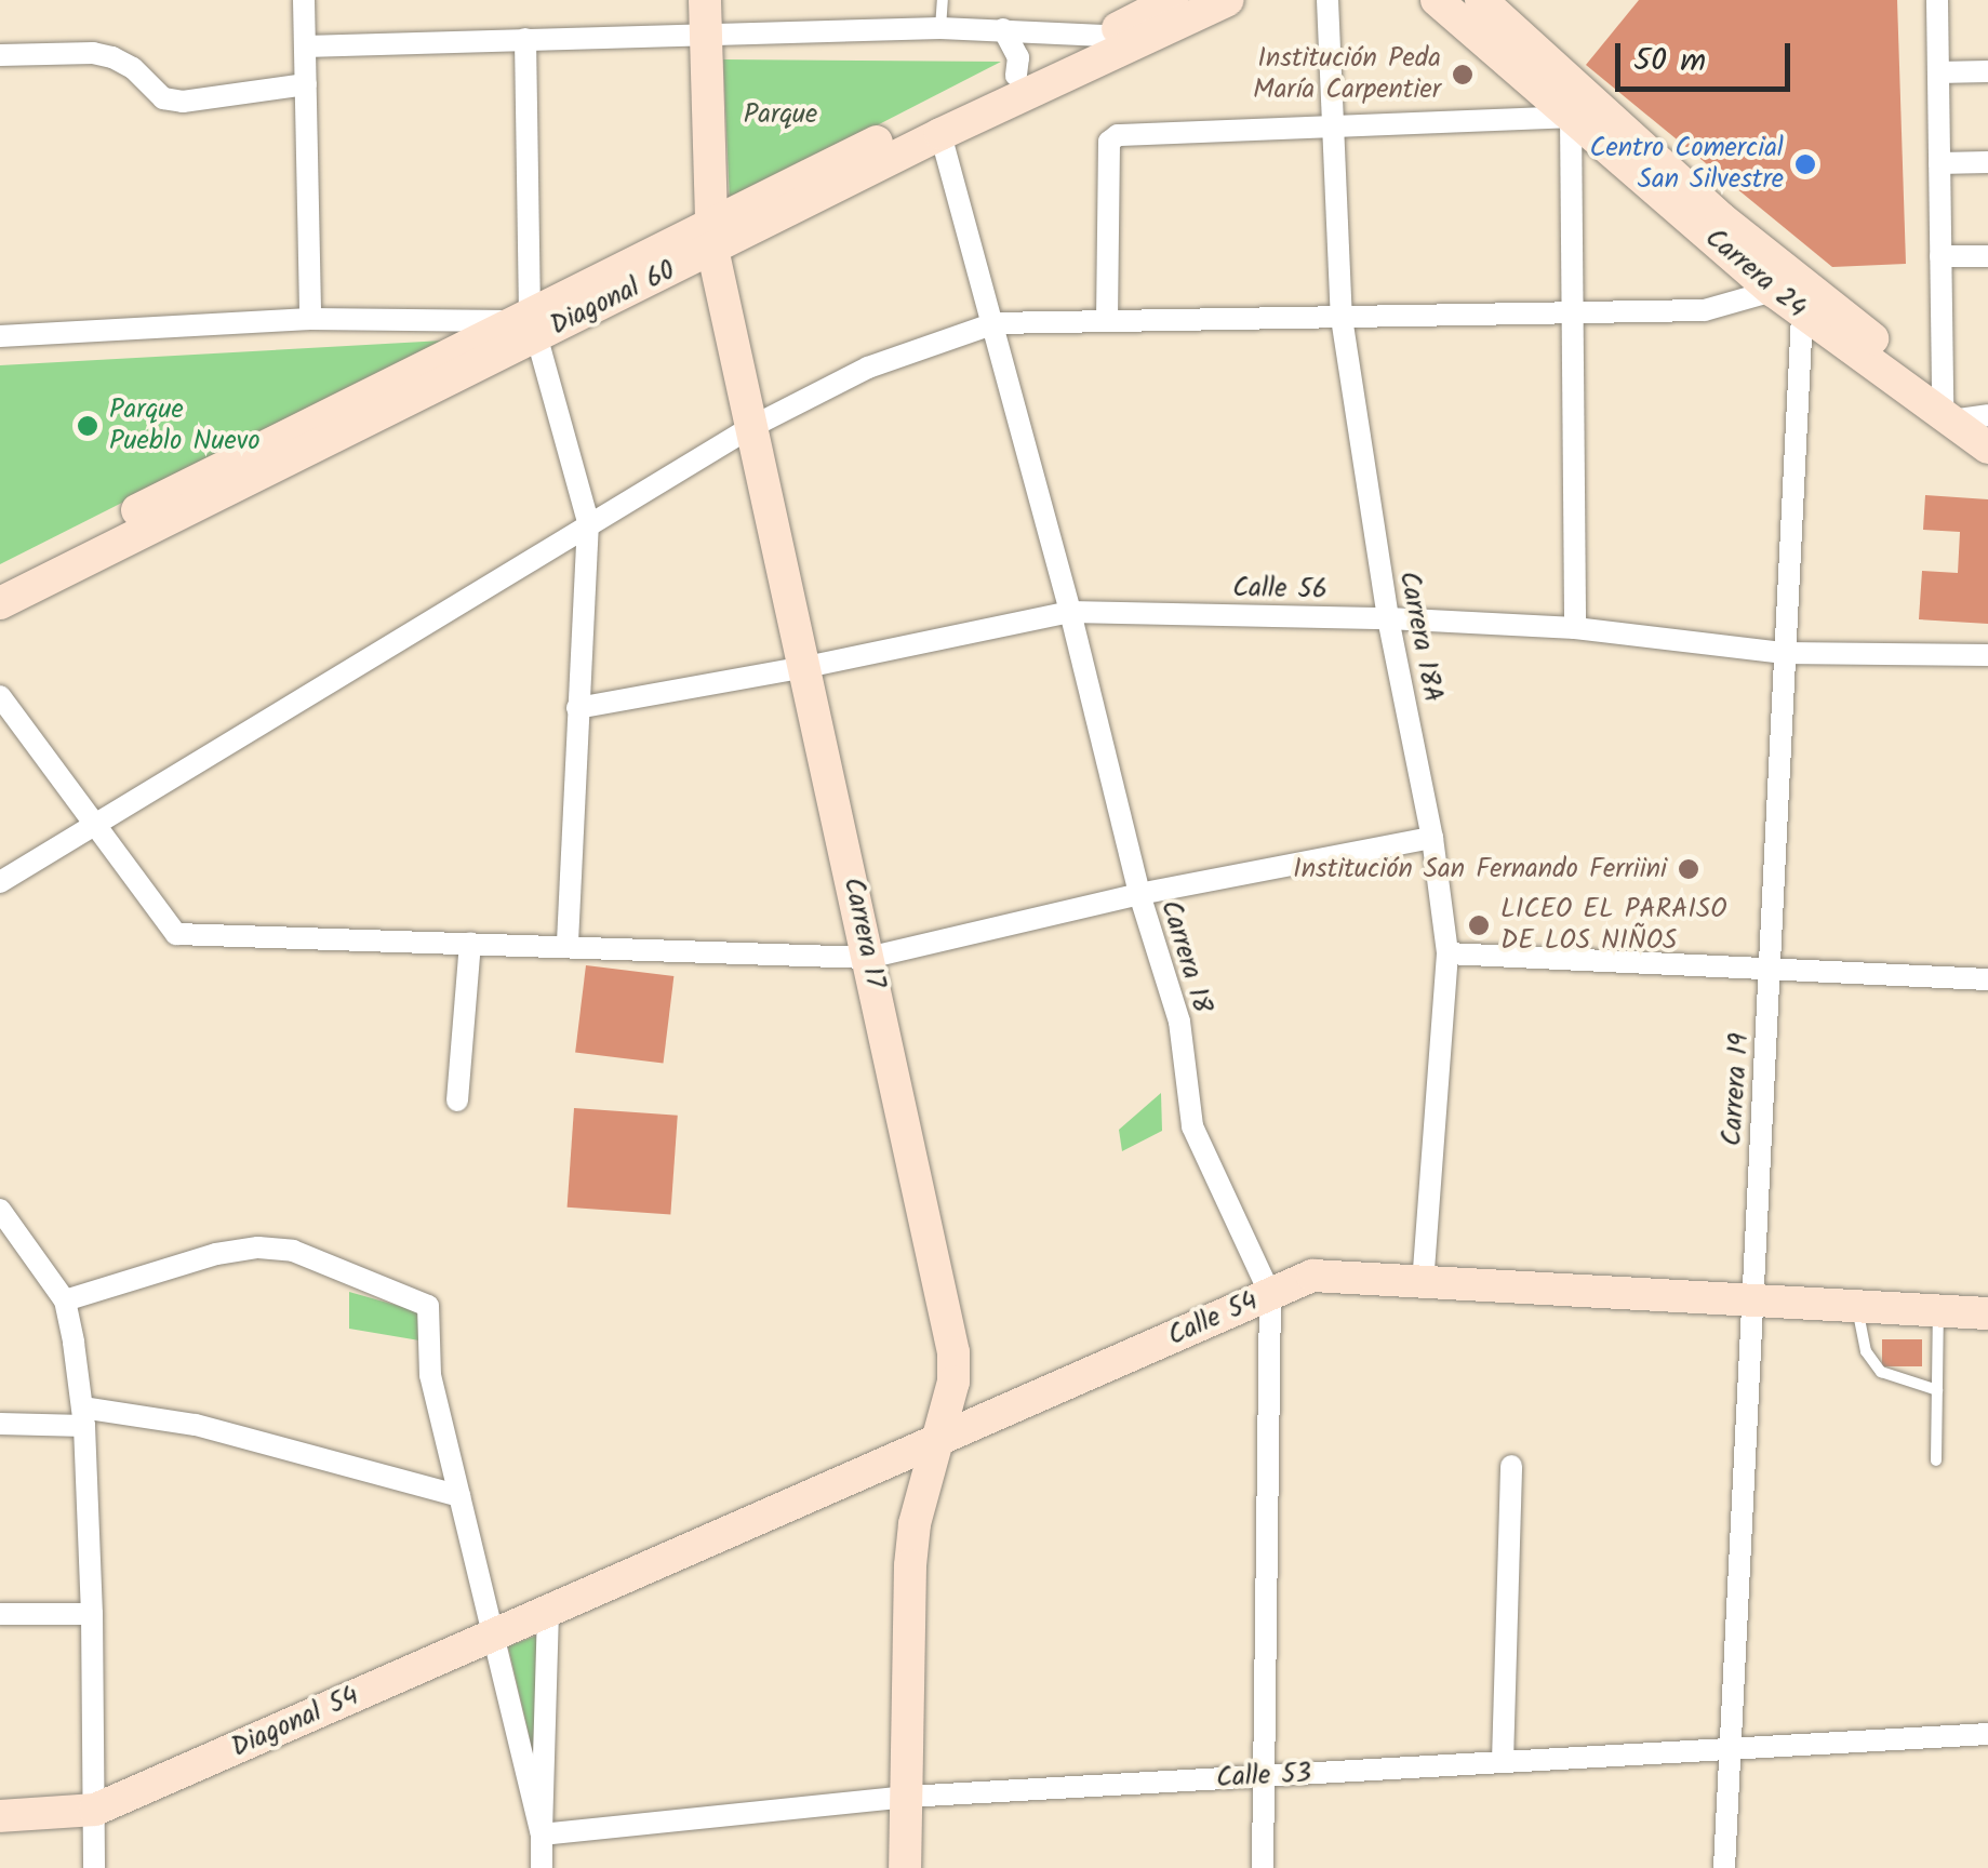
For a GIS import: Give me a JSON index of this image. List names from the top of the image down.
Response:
{
  "streets": {
    "street": [
      "Carrera 24",
      "Diagonal 60",
      "Calle 56",
      "Carrera 18A",
      "Carrera 17",
      "Carrera 18",
      "Carrera 19",
      "Calle 54",
      "Diagonal 54",
      "Calle 53"
    ]
  },
  "crossings": [
    ["Carrera 24", "Carrera 19"],
    ["Diagonal 60", "Carrera 17"],
    ["Diagonal 60", "Carrera 18"],
    ["Calle 56", "Carrera 18A"],
    ["Calle 56", "Carrera 17"],
    ["Calle 56", "Carrera 18"],
    ["Calle 56", "Carrera 19"],
    ["Carrera 18A", "Calle 54"],
    ["Carrera 17", "Calle 54"],
    ["Carrera 17", "Calle 53"],
    ["Carrera 18", "Calle 54"],
    ["Carrera 18", "Calle 53"],
    ["Carrera 19", "Calle 54"],
    ["Carrera 19", "Calle 53"],
    ["Calle 54", "Diagonal 54"]
  ],
  "parks": ["Parque"],
  "places": [
    "Institución Peda María Carpentier",
    "Centro Comercial San Silvestre",
    "Parque Pueblo Nuevo",
    "Institución San Fernando Ferriini",
    "LICEO EL PARAISO DE LOS NIÑOS"
  ],
  "scale_bar": "50 m"
}
